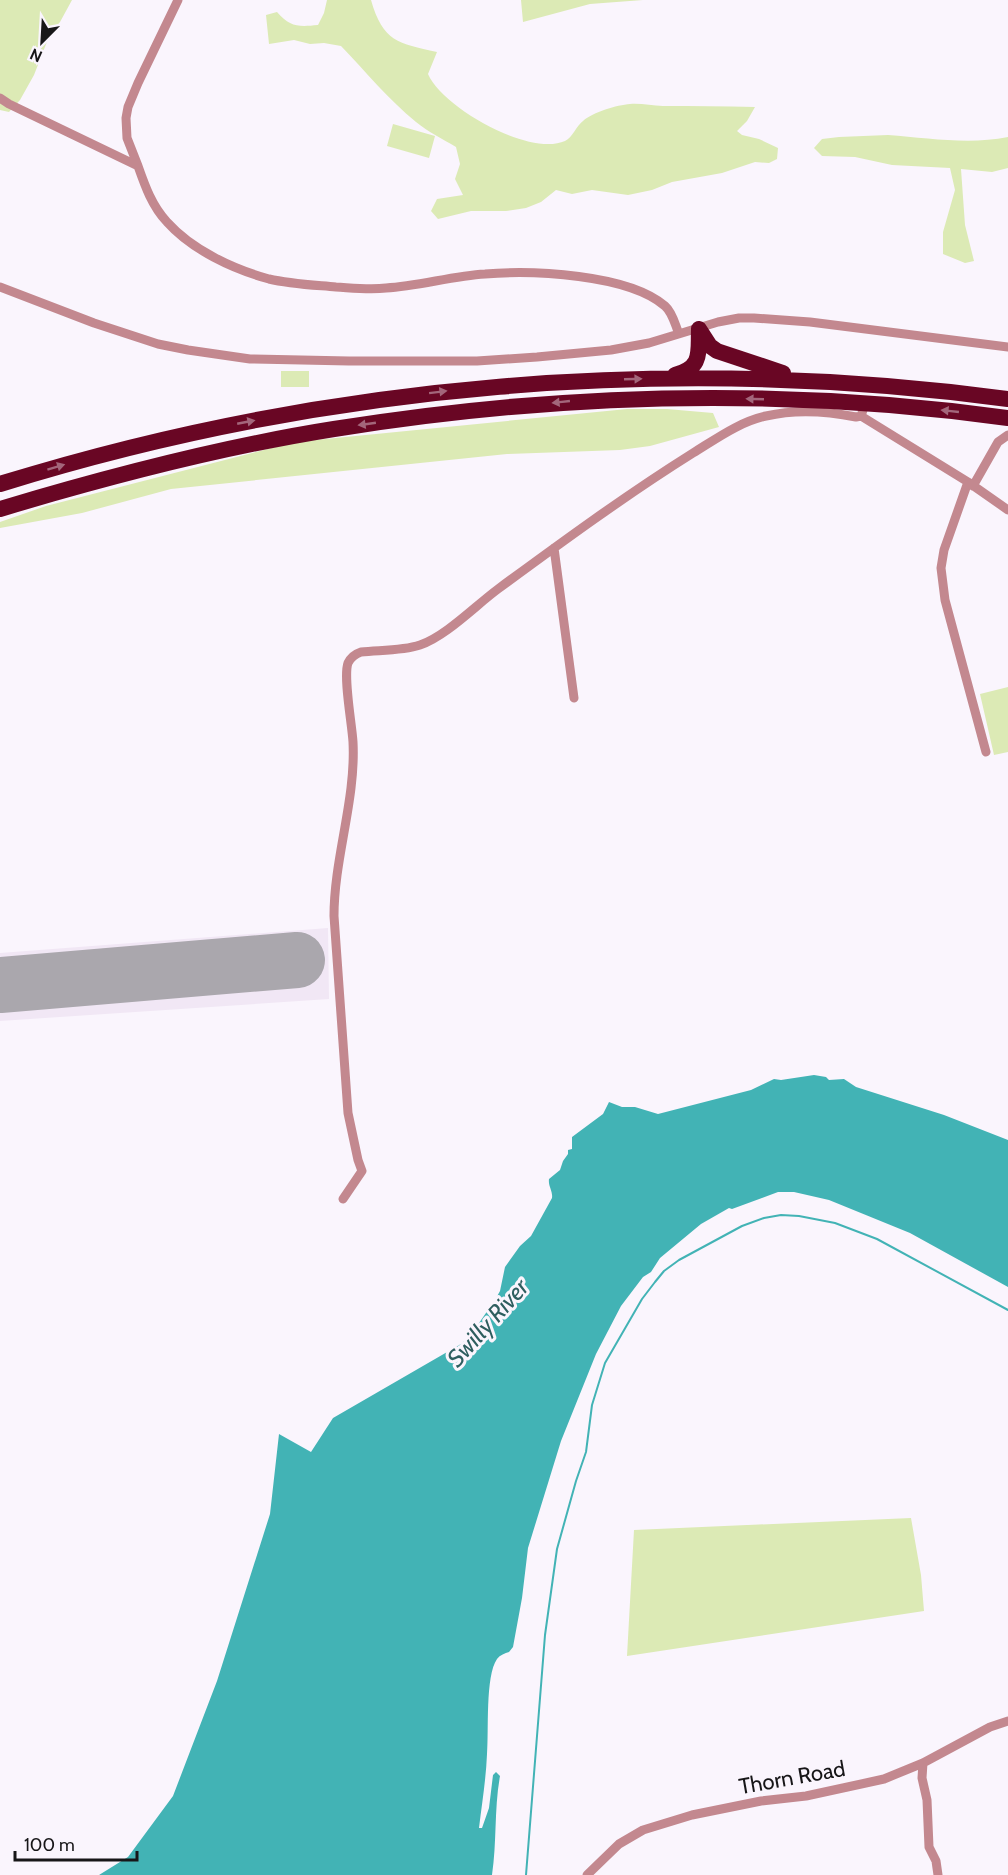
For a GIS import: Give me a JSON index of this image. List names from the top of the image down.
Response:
{
  "streets": {
    "street": ["Thorn Road"]
  },
  "water": ["Swilly River"],
  "scale_bar": "100 m",
  "north": "bottom left"
}
